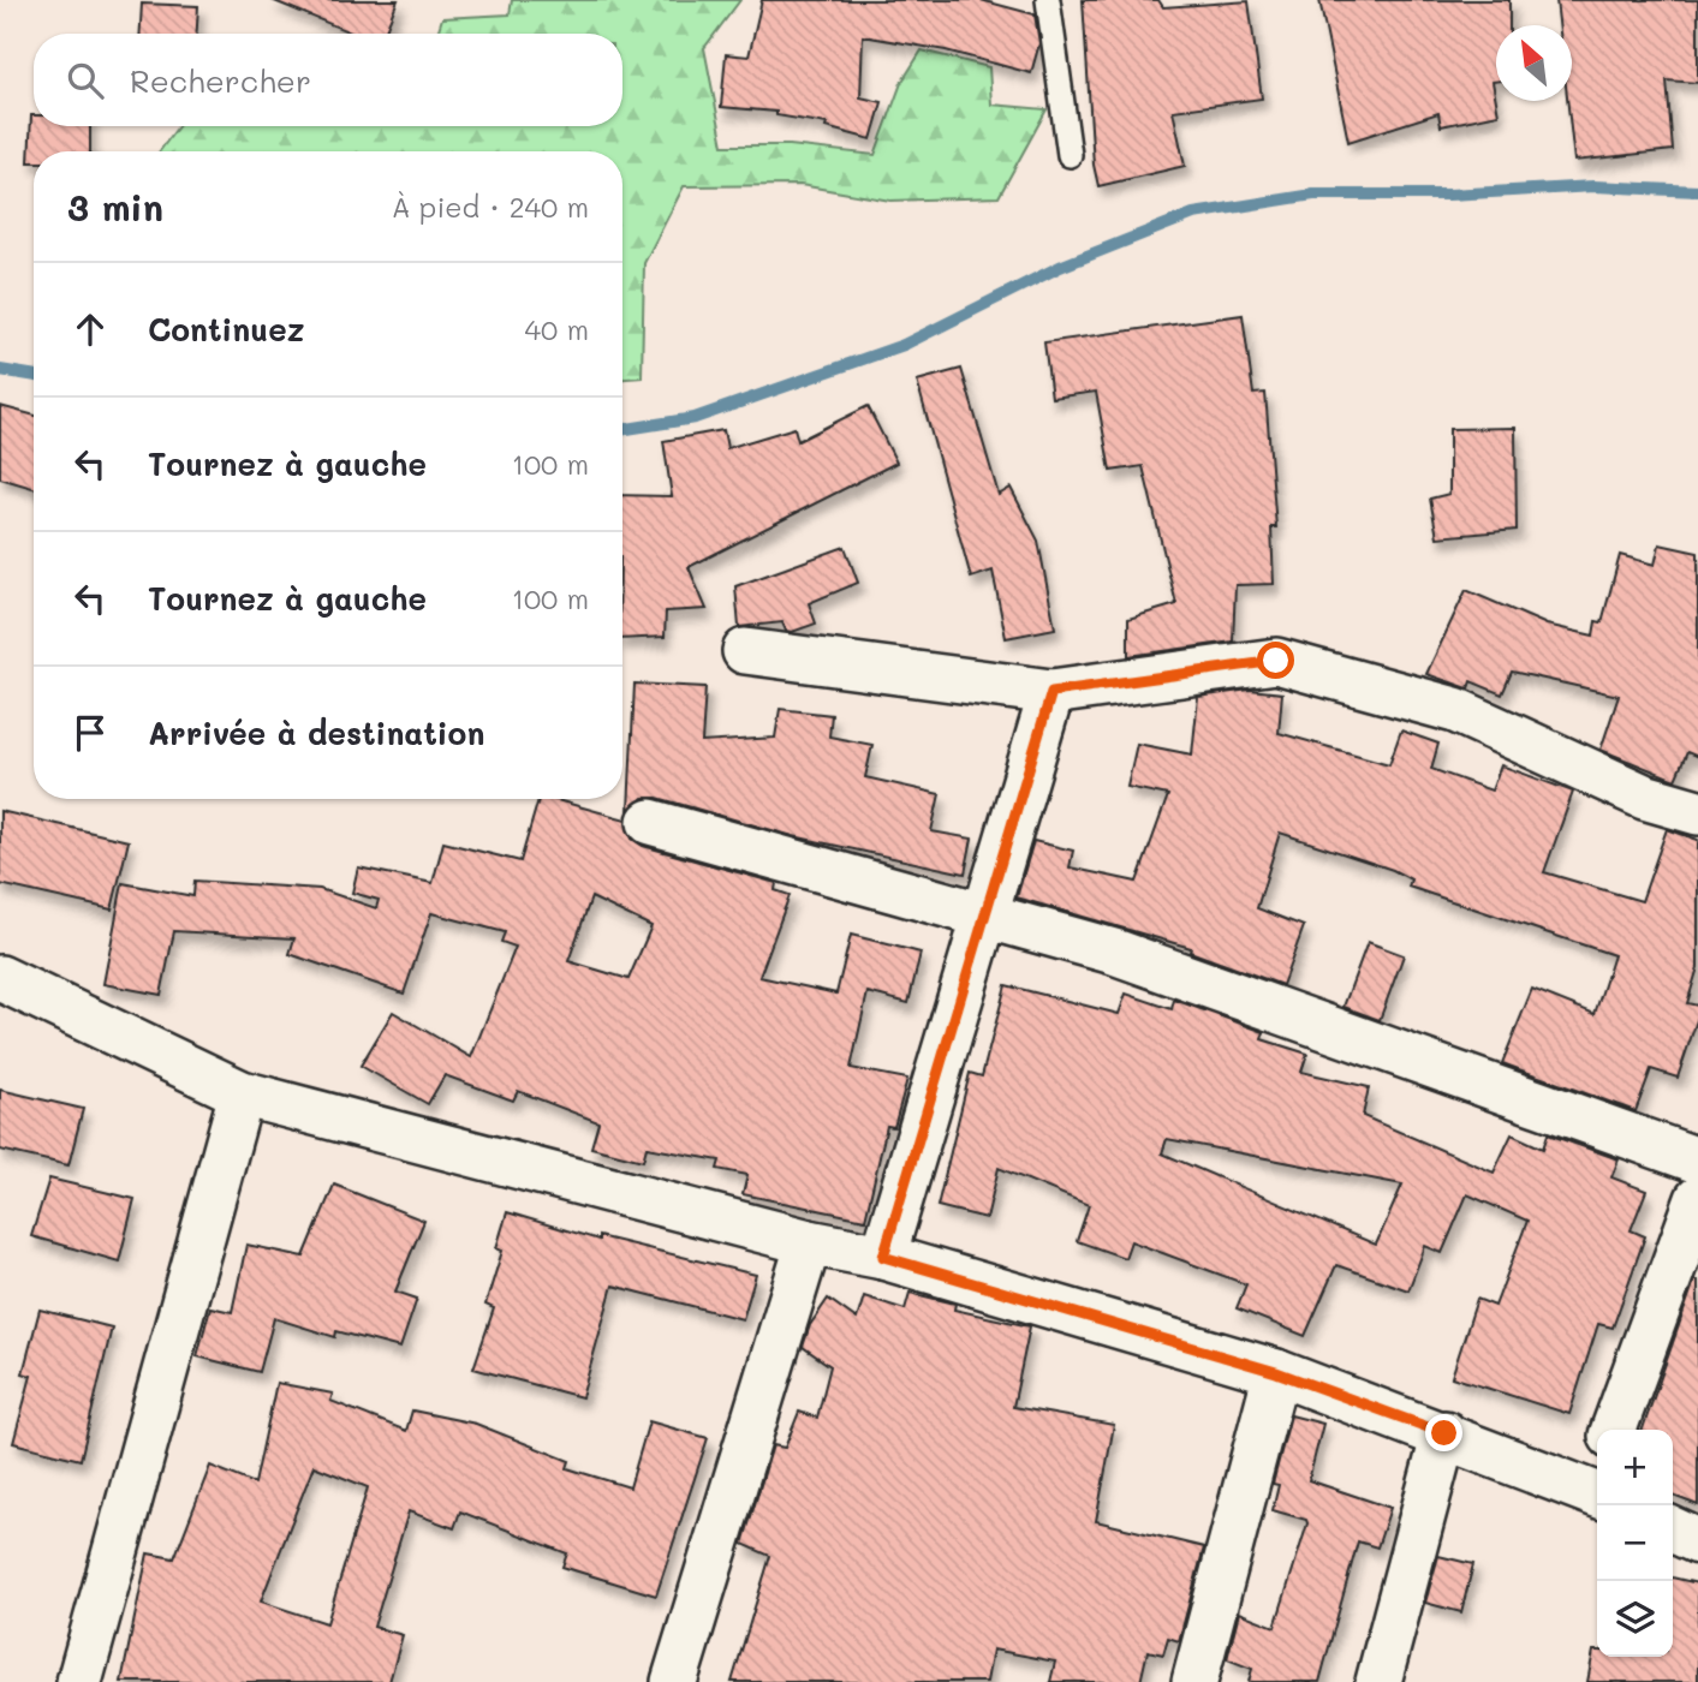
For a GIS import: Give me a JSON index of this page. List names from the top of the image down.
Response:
{
  "north": "top left",
  "page": {
    "search": "Rechercher",
    "heading": ["3 min", "À pied · 240 m"],
    "list": [
      ["Continuez", "40 m"],
      ["Tournez à gauche", "100 m"],
      ["Tournez à gauche", "100 m"],
      "Arrivée à destination"
    ],
    "map_buttons": ["+", "−"]
  }
}
